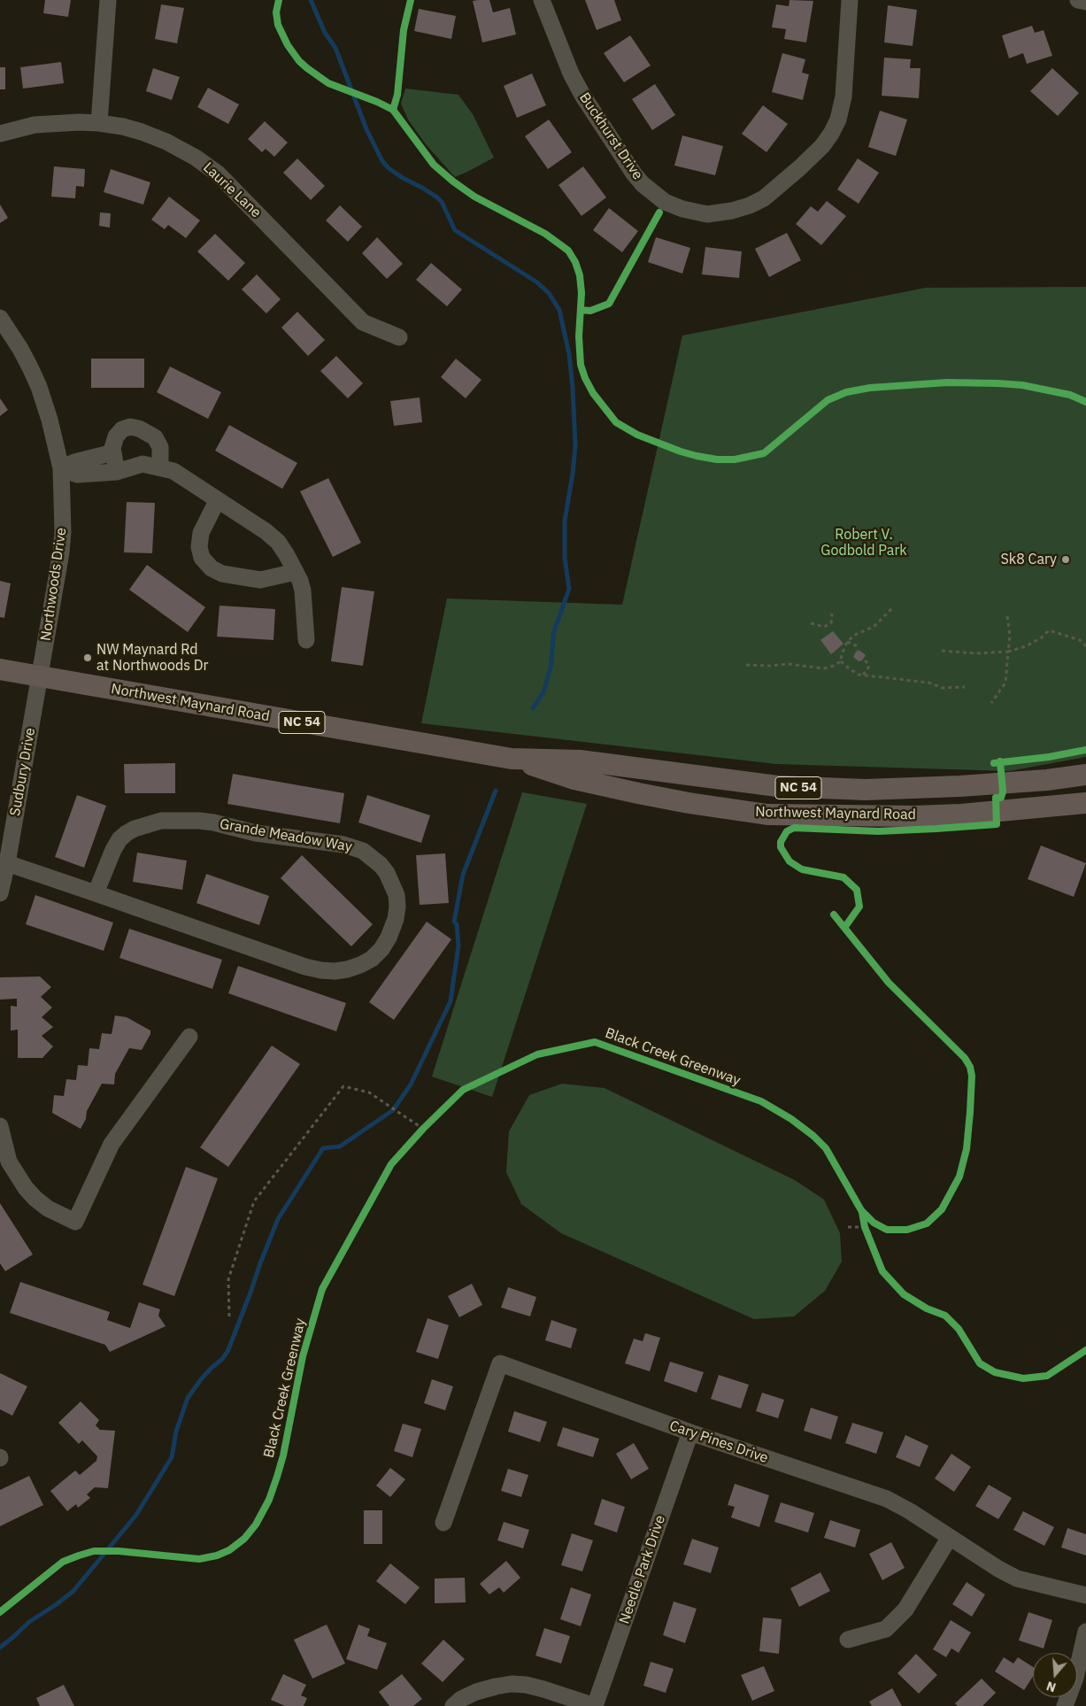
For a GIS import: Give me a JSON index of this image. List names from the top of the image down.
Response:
{
  "streets": {
    "main road": ["Northwest Maynard Road", "NC 54"],
    "street": [
      "Buckhurst Drive",
      "Laurie Lane",
      "Northwoods Drive",
      "Sudbury Drive",
      "Grande Meadow Way",
      "Cary Pines Drive",
      "Needle Park Drive"
    ],
    "cycle path": ["Black Creek Greenway"]
  },
  "crossings": [
    ["Northwoods Drive", "Northwest Maynard Road"],
    ["Northwoods Drive", "Sudbury Drive"],
    ["Northwest Maynard Road", "Sudbury Drive"],
    ["Sudbury Drive", "Grande Meadow Way"],
    ["Cary Pines Drive", "Needle Park Drive"]
  ],
  "parks": ["Robert V. Godbold Park"],
  "places": ["Sk8 Cary", "NW Maynard Rd at Northwoods Dr"],
  "north": "bottom"
}
